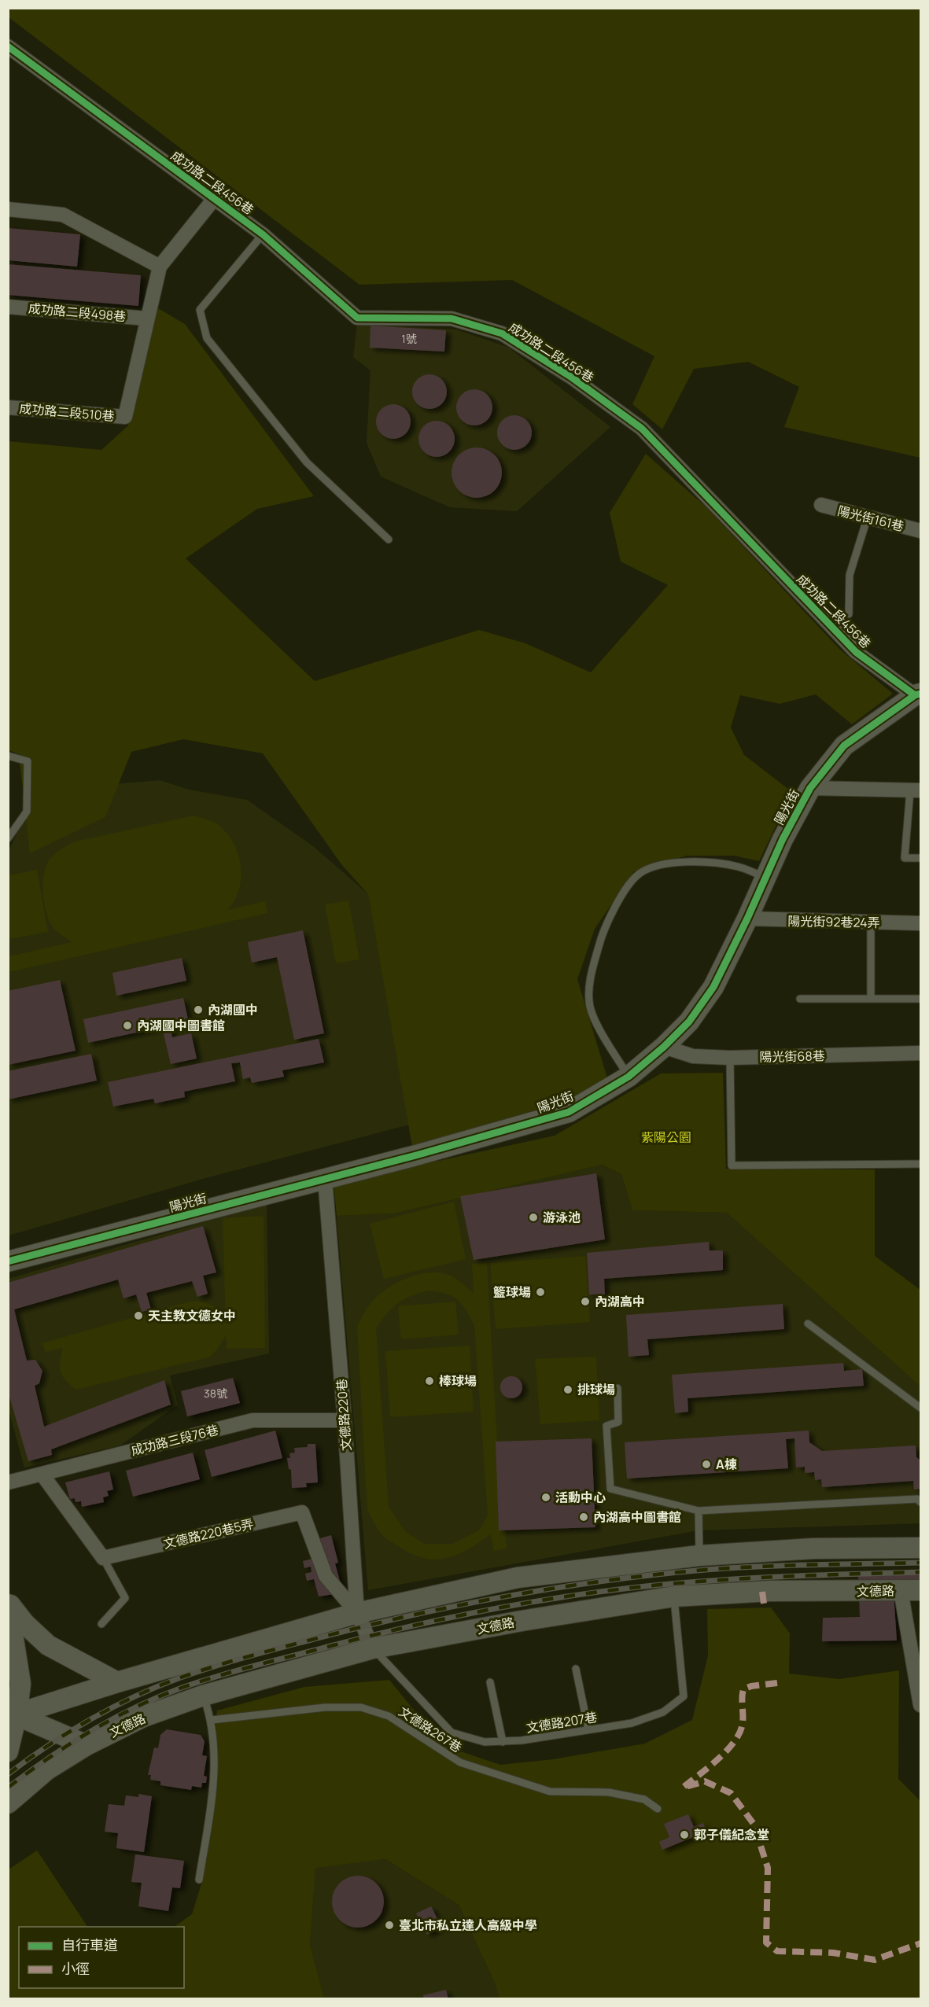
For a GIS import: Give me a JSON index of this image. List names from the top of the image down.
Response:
{
  "streets": {
    "main road": ["陽光街", "文德路"],
    "street": [
      "成功路二段456巷",
      "成功路二段498巷",
      "成功路二段510巷",
      "陽光街161巷",
      "陽光街92巷24弄",
      "陽光街68巷",
      "文德路220巷",
      "成功路三段76巷",
      "文德路220巷5弄"
    ],
    "lane": ["文德路207巷", "文德路267巷"]
  },
  "crossings": [
    ["成功路二段456巷", "陽光街"],
    ["成功路二段498巷", "成功路二段510巷"],
    ["陽光街", "陽光街92巷24弄"],
    ["陽光街", "陽光街68巷"],
    ["陽光街", "文德路220巷"],
    ["文德路220巷", "成功路三段76巷"],
    ["文德路220巷", "文德路220巷5弄"],
    ["文德路220巷", "文德路"],
    ["文德路220巷", "文德路207巷"],
    ["文德路", "文德路207巷"]
  ],
  "parks": ["紫陽公園"],
  "places": [
    "內湖國中",
    "內湖國中圖書館",
    "游泳池",
    "籃球場",
    "內湖高中",
    "天主教文德女中",
    "棒球場",
    "排球場",
    "A棟",
    "活動中心",
    "內湖高中圖書館",
    "郭子儀紀念堂",
    "臺北市私立達人高級中學"
  ],
  "house_numbers": ["1號", "38號"],
  "legend": ["自行車道", "小徑"]
}
